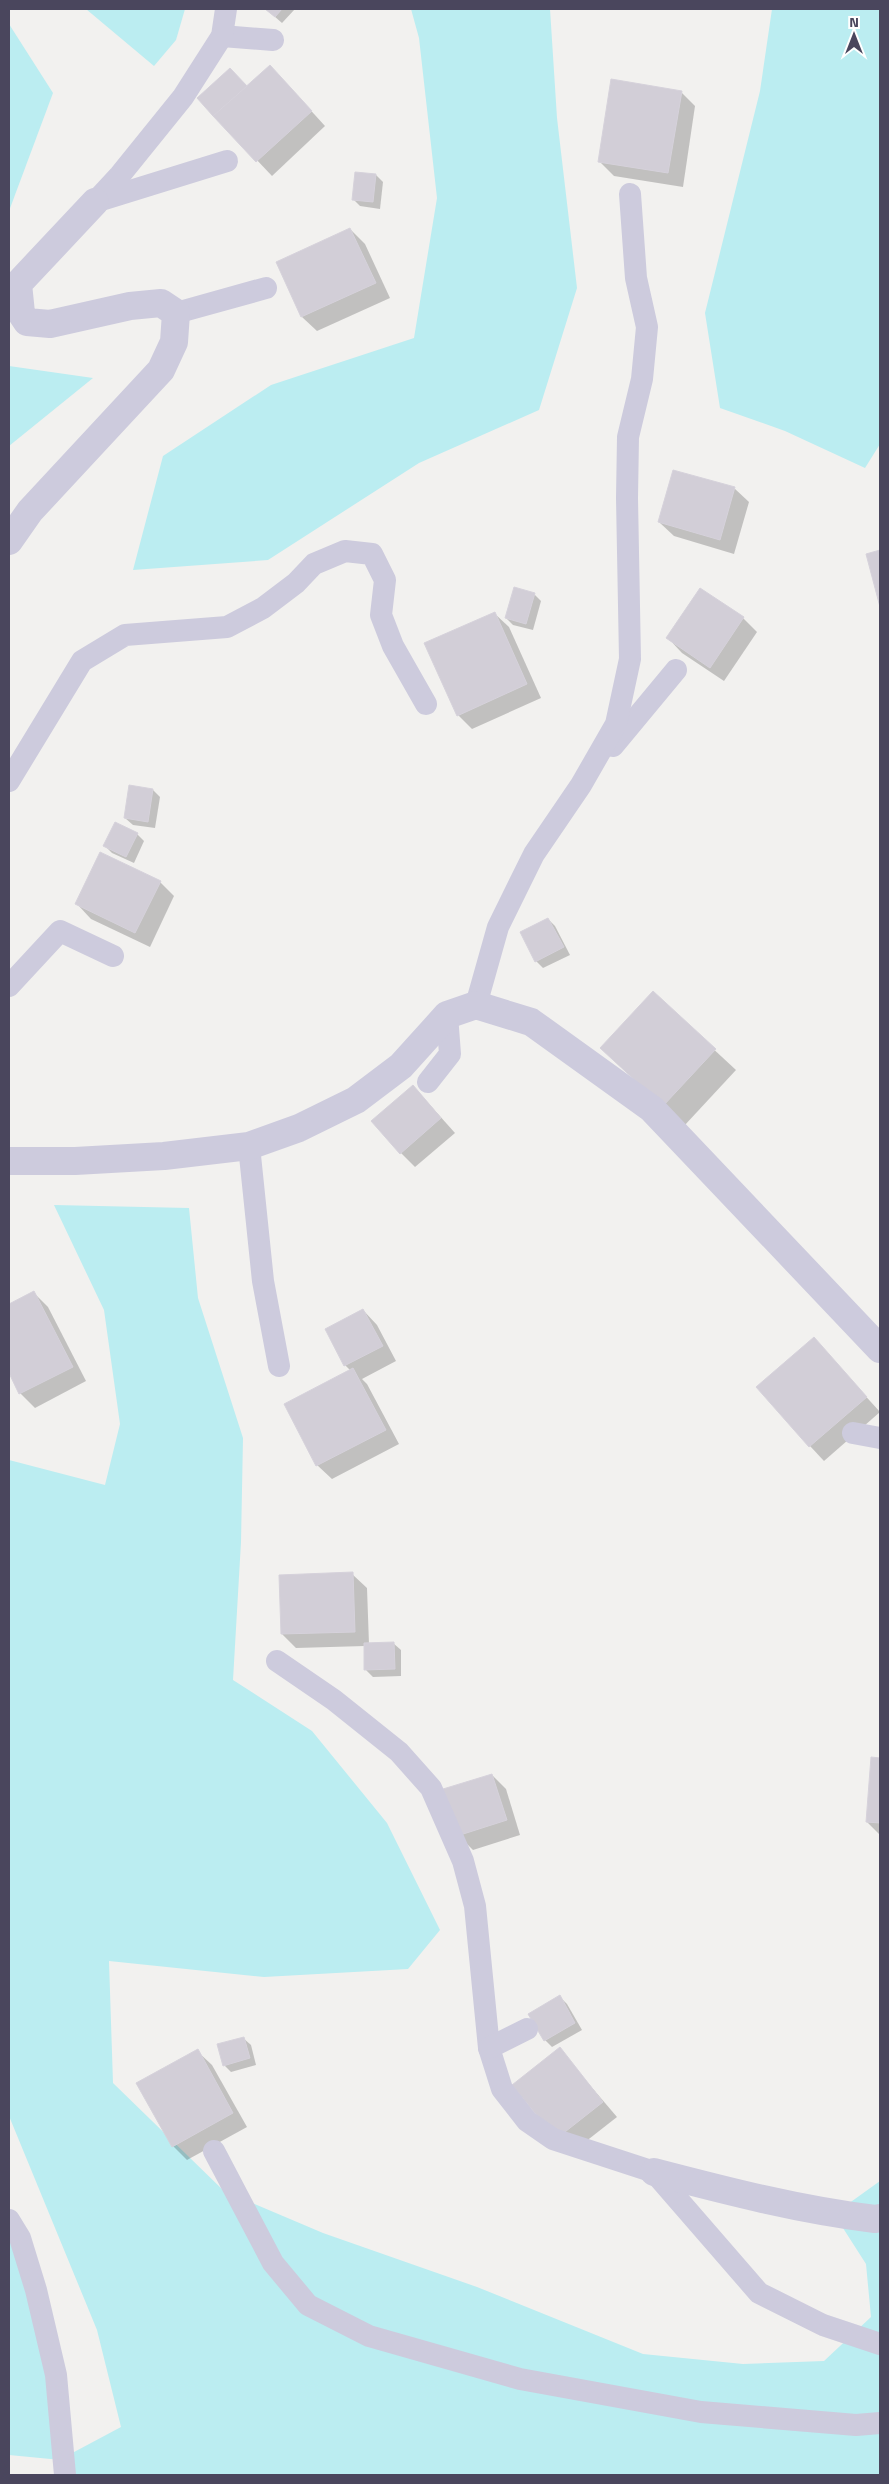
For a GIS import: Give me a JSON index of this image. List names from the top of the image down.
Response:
{
  "north": "top"
}
